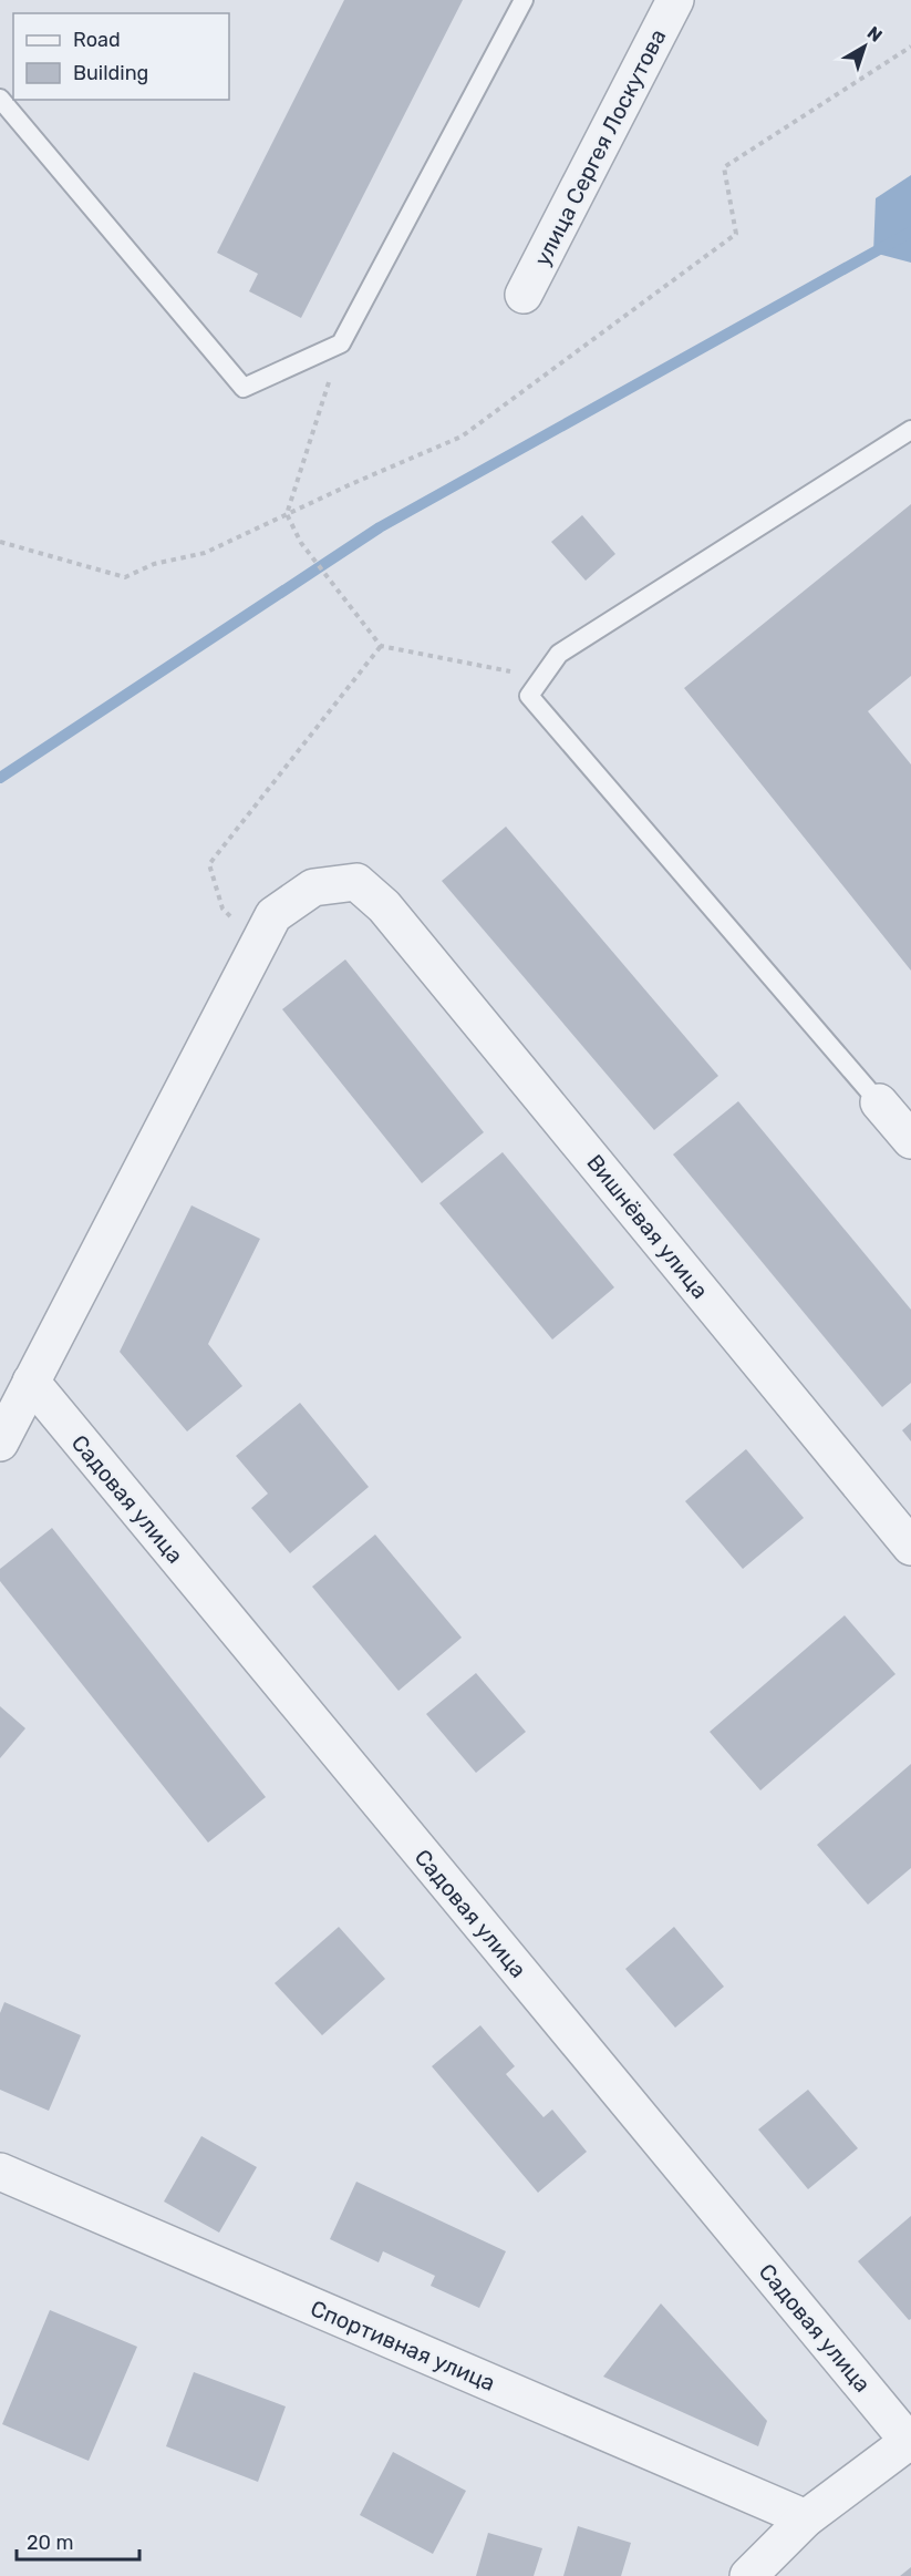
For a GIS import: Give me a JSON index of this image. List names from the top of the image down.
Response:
{
  "streets": {
    "street": [
      "улица Сергея Лоскутова",
      "Вишнёвая улица",
      "Садовая улица",
      "Спортивная улица"
    ]
  },
  "crossings": [
    ["Вишнёвая улица", "Садовая улица"]
  ],
  "legend": ["Road", "Building"],
  "scale_bar": "20 m",
  "north": "top right"
}
